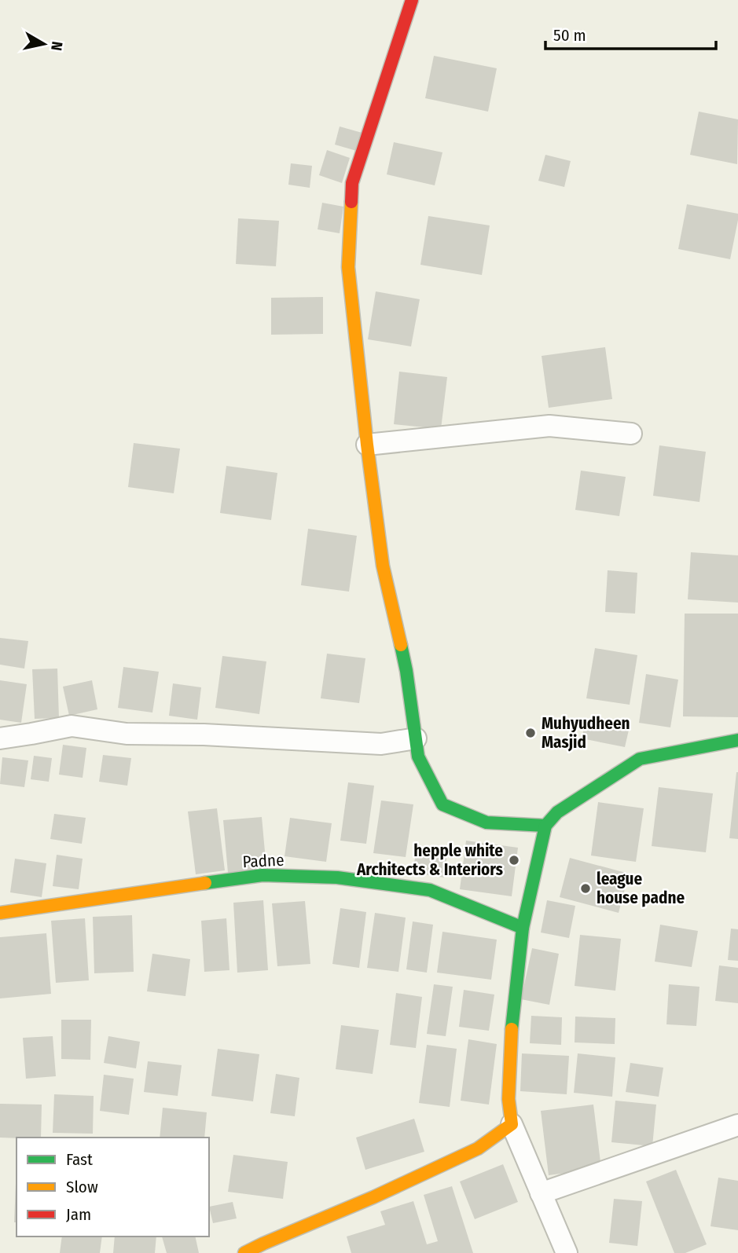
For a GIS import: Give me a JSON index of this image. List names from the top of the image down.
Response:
{
  "streets": {
    "street": ["Padne"]
  },
  "places": ["Muhyudheen Masjid", "hepple white Architects & Interiors", "league house padne"],
  "legend": ["Fast", "Slow", "Jam"],
  "scale_bar": "50 m",
  "north": "right"
}
